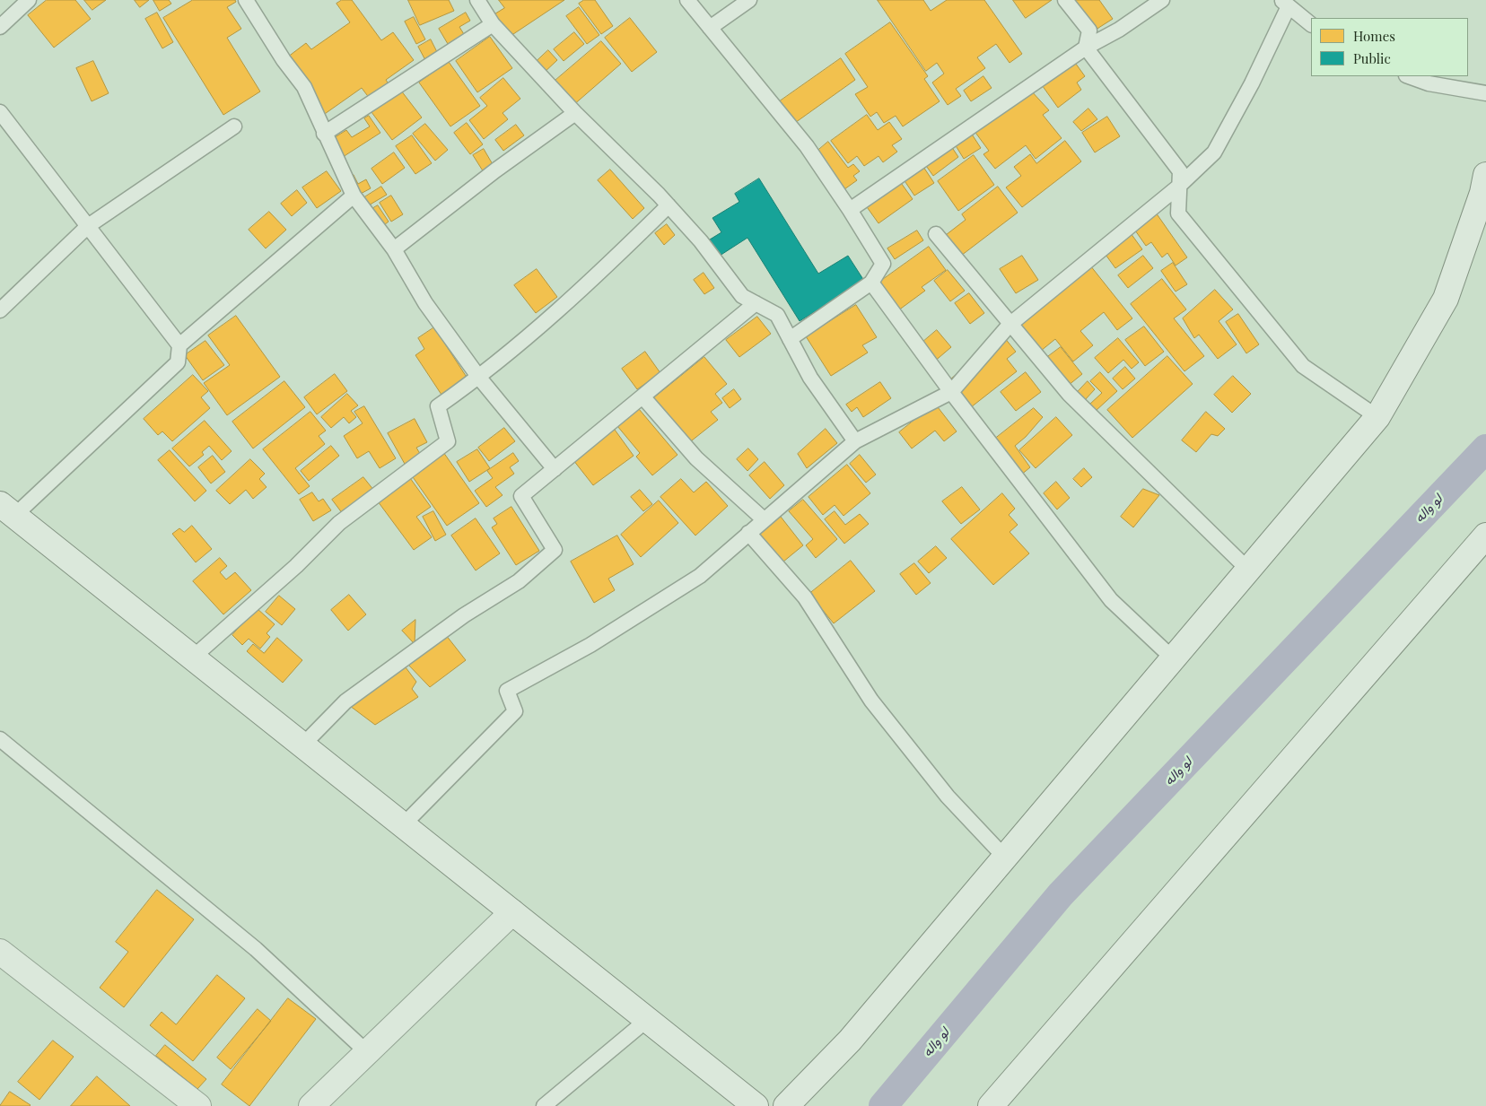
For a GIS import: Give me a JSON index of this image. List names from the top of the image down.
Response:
{
  "water": ["لو واله"],
  "legend": ["Homes", "Public"]
}
